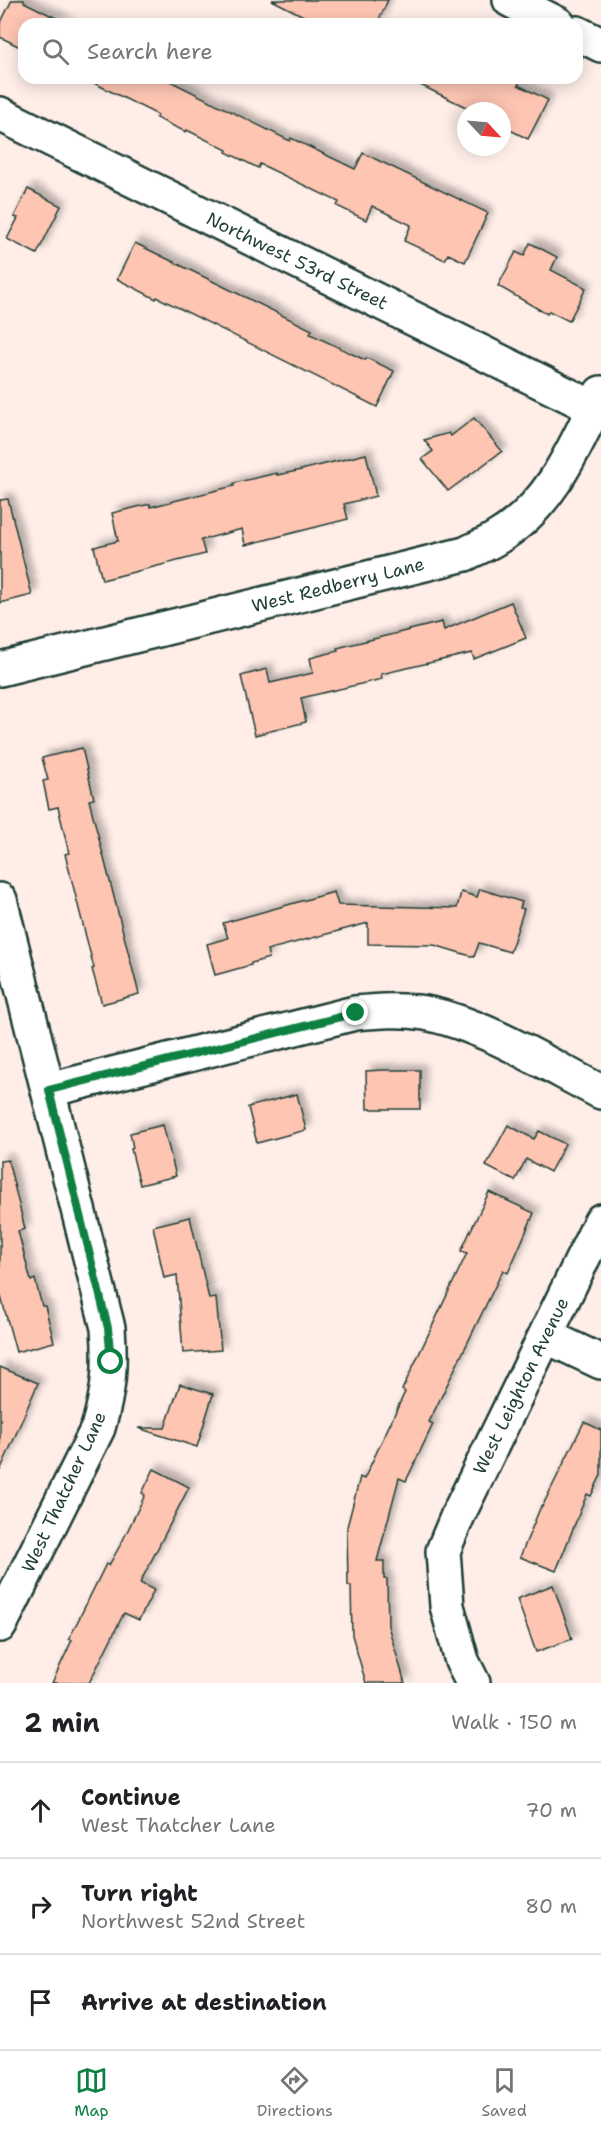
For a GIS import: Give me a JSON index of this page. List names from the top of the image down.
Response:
{
  "streets": {
    "street": [
      "Northwest 53rd Street",
      "West Redberry Lane",
      "West Leighton Avenue",
      "West Thatcher Lane"
    ]
  },
  "crossings": [
    ["Northwest 53rd Street", "West Redberry Lane"]
  ],
  "north": "bottom right",
  "page": {
    "search": "Search here",
    "heading": ["2 min", "Walk · 150 m"],
    "list": [
      ["Continue", "West Thatcher Lane", "70 m"],
      ["Turn right", "Northwest 52nd Street", "80 m"],
      "Arrive at destination"
    ],
    "nav": ["Map", "Directions", "Saved"]
  }
}
